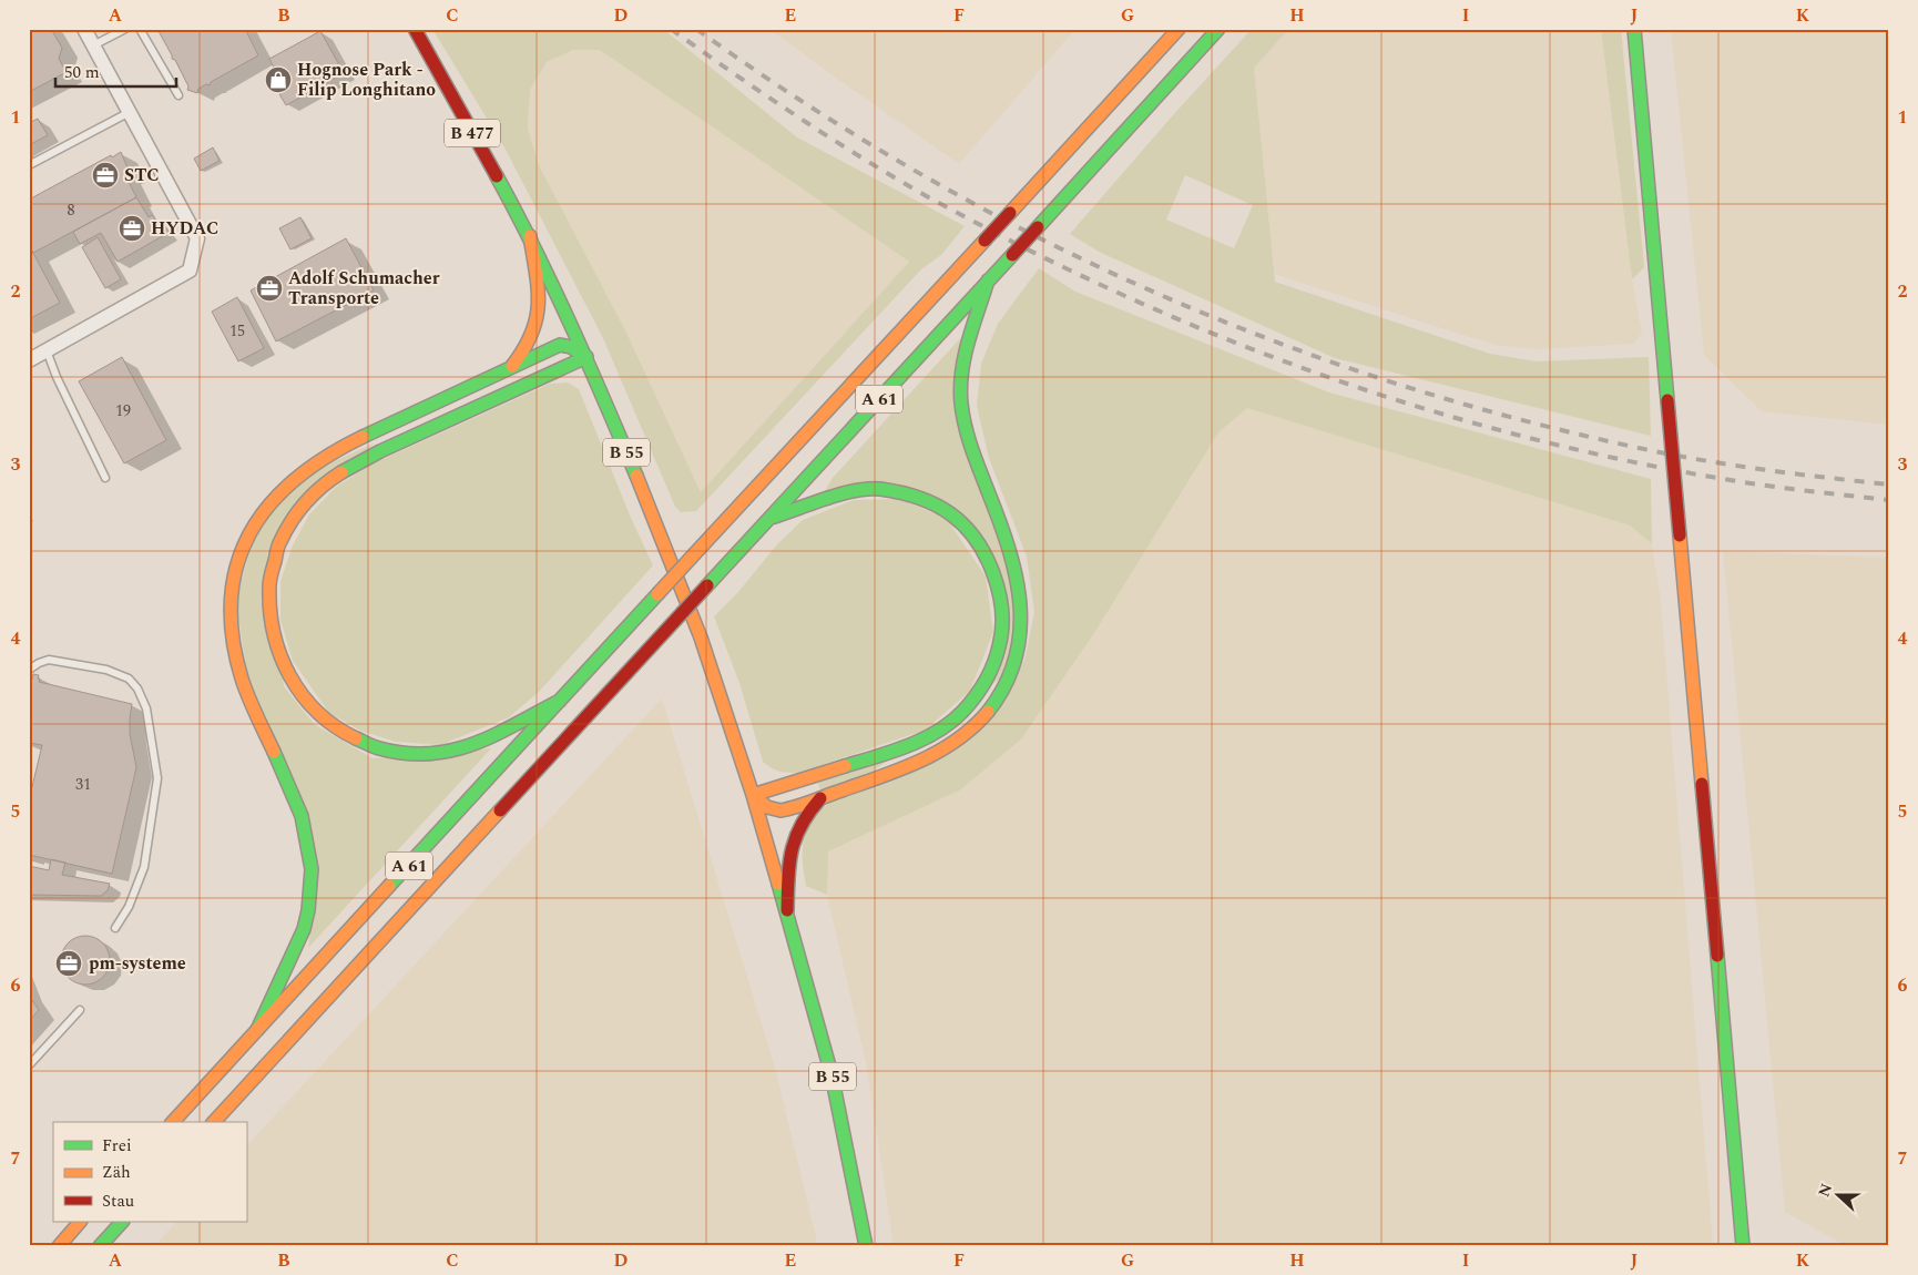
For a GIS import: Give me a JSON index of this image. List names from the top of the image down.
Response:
{
  "streets": {
    "main road": ["B 477", "A 61", "B 55"]
  },
  "crossings": [
    ["B 477", "B 55"]
  ],
  "places": {
    "shop": ["Hognose Park - Filip Longhitano"],
    "office": [
      "STC",
      "HYDAC",
      "Adolf Schumacher Transporte",
      "pm-systeme"
    ]
  },
  "house_numbers": [
    "8",
    "15",
    "19",
    "31"
  ],
  "legend": ["Frei", "Zäh", "Stau"],
  "scale_bar": "50 m",
  "north": "left",
  "grid": {
    "columns": [
      "A",
      "B",
      "C",
      "D",
      "E",
      "F",
      "G",
      "H",
      "I",
      "J",
      "K"
    ],
    "rows": [
      "1",
      "2",
      "3",
      "4",
      "5",
      "6",
      "7"
    ]
  }
}
